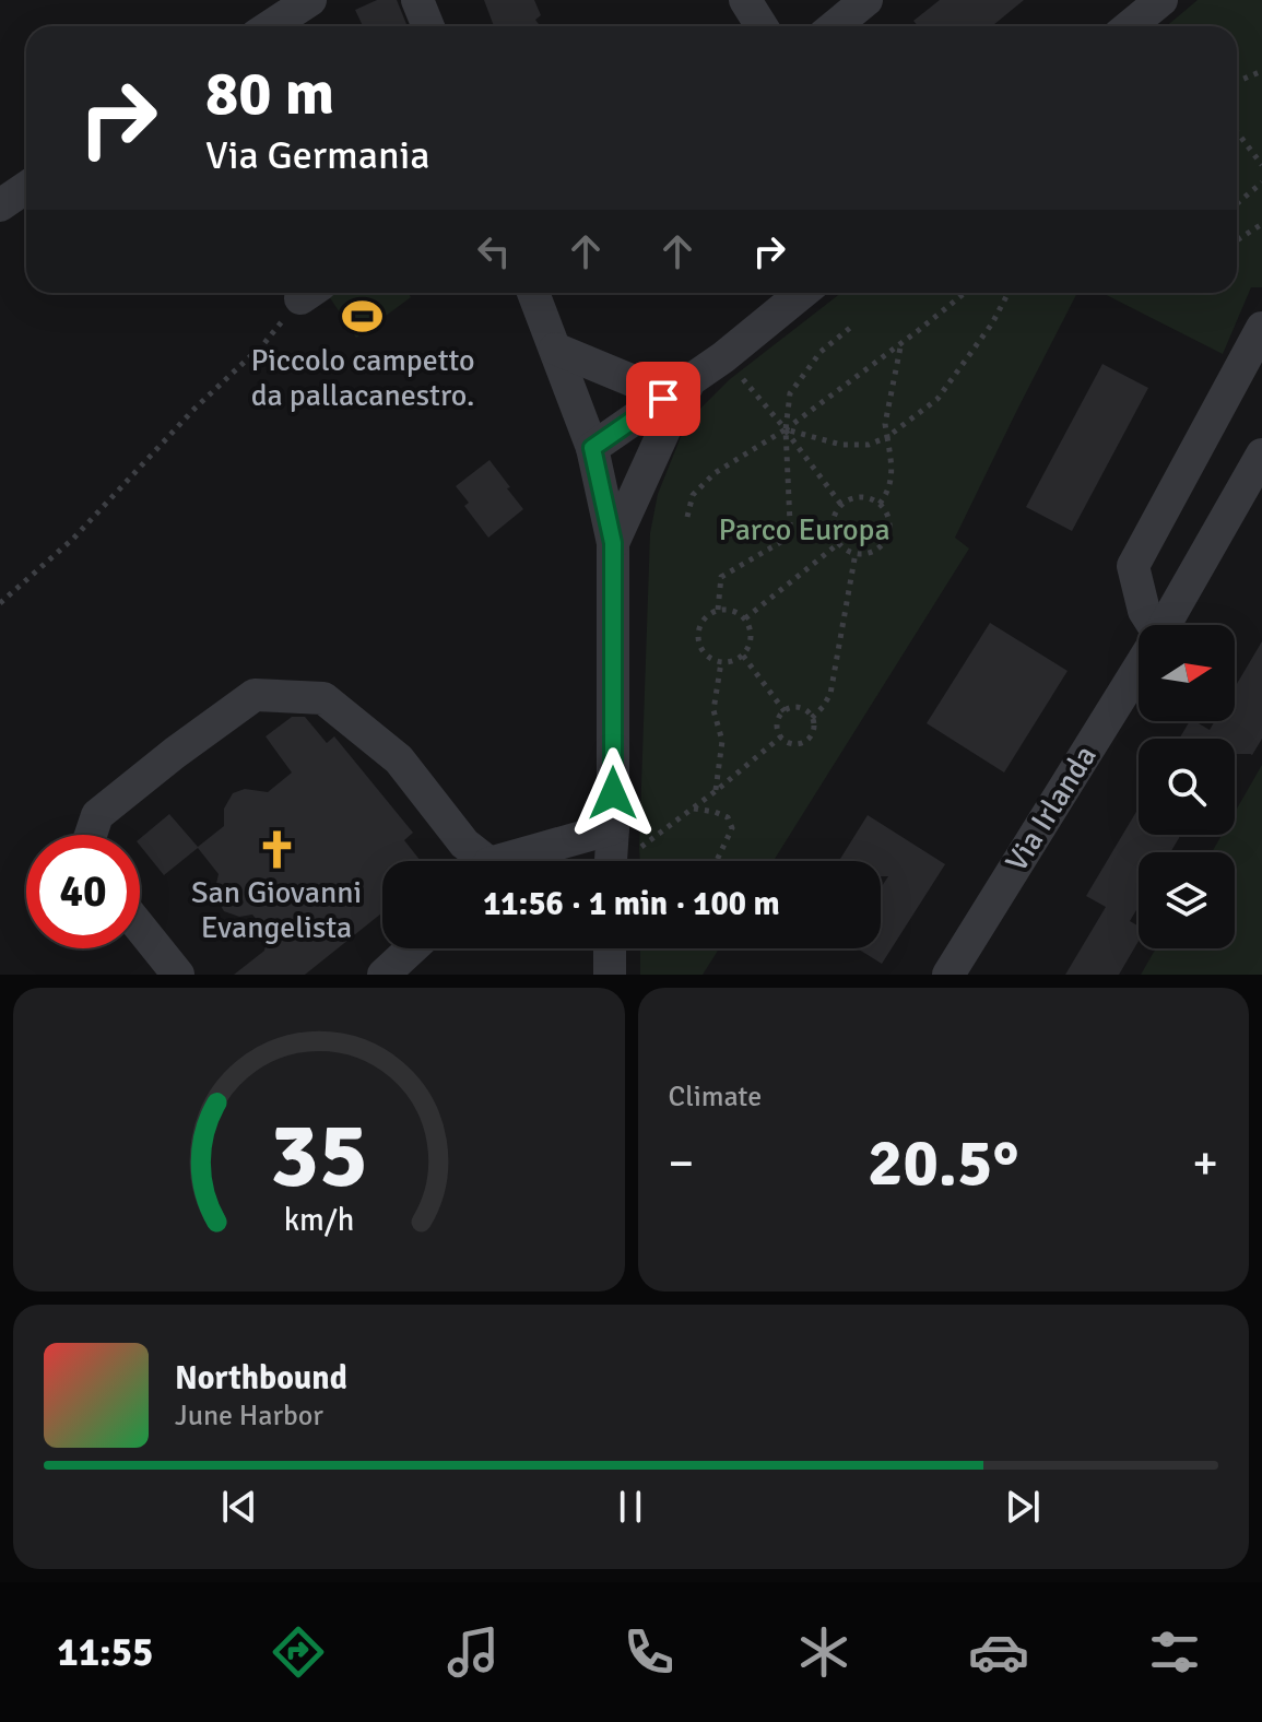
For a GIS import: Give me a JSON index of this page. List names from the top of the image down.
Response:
{
  "streets": {
    "street": ["Via Irlanda"]
  },
  "parks": ["Parco Europa"],
  "places": {
    "sports": ["Piccolo campetto da pallacanestro."],
    "church": ["San Giovanni Evangelista"]
  },
  "north": "right",
  "page": {
    "turn": ["80 m", "Via Germania"],
    "limit": "40",
    "trip": "11:56 · 1 min · 100 m",
    "tile": "Climate",
    "heat": ["−", "20.5°", "+"],
    "song": ["Northbound", "June Harbor"],
    "tabs": "11:55",
    "gauge": ["35", "km/h"]
  }
}
